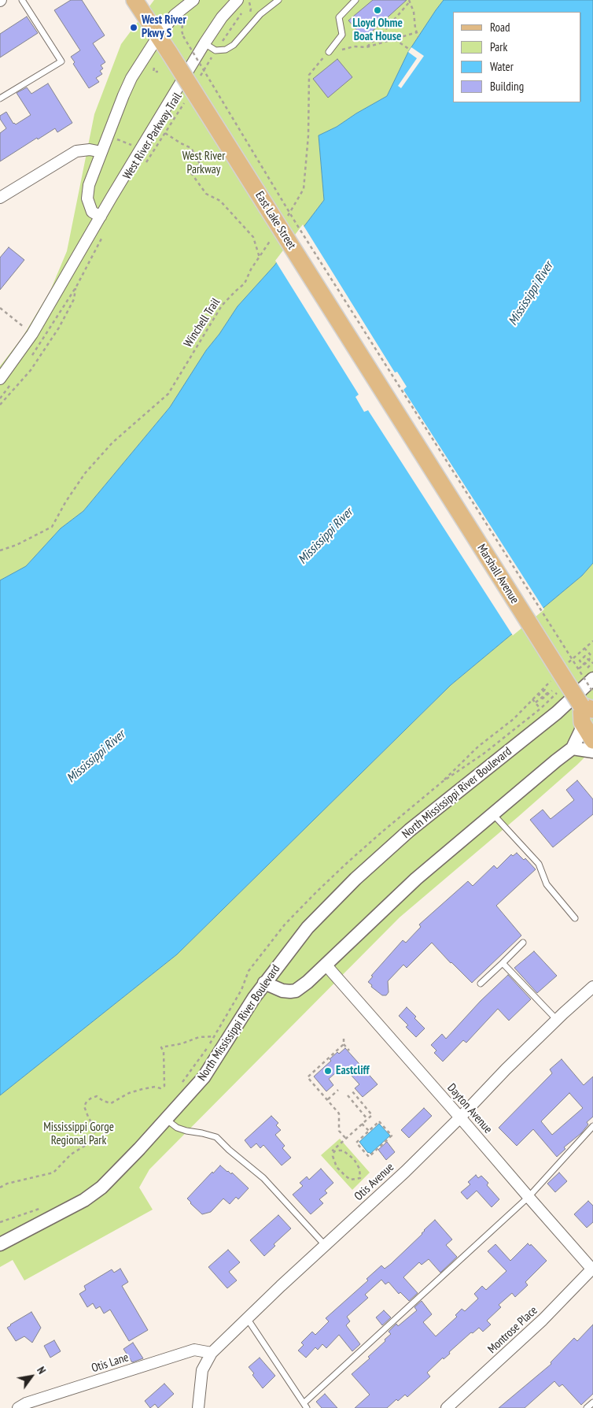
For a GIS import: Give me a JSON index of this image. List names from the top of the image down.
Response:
{
  "streets": {
    "main road": ["East Lake Street", "Marshall Avenue"],
    "street": [
      "North Mississippi River Boulevard",
      "Dayton Avenue",
      "Otis Avenue",
      "Montrose Place",
      "Otis Lane"
    ],
    "path": ["West River Parkway Trail", "Winchell Trail"]
  },
  "crossings": [
    ["East Lake Street", "Marshall Avenue"],
    ["Dayton Avenue", "Otis Avenue"],
    ["Dayton Avenue", "Montrose Place"],
    ["Otis Avenue", "Otis Lane"]
  ],
  "water": ["Mississippi River"],
  "parks": ["West River Parkway", "Mississippi Gorge Regional Park"],
  "places": ["Lloyd Ohme Boat House", "West River Pkwy S", "Eastcliff"],
  "legend": [
    "Road",
    "Park",
    "Water",
    "Building"
  ],
  "north": "top right"
}
